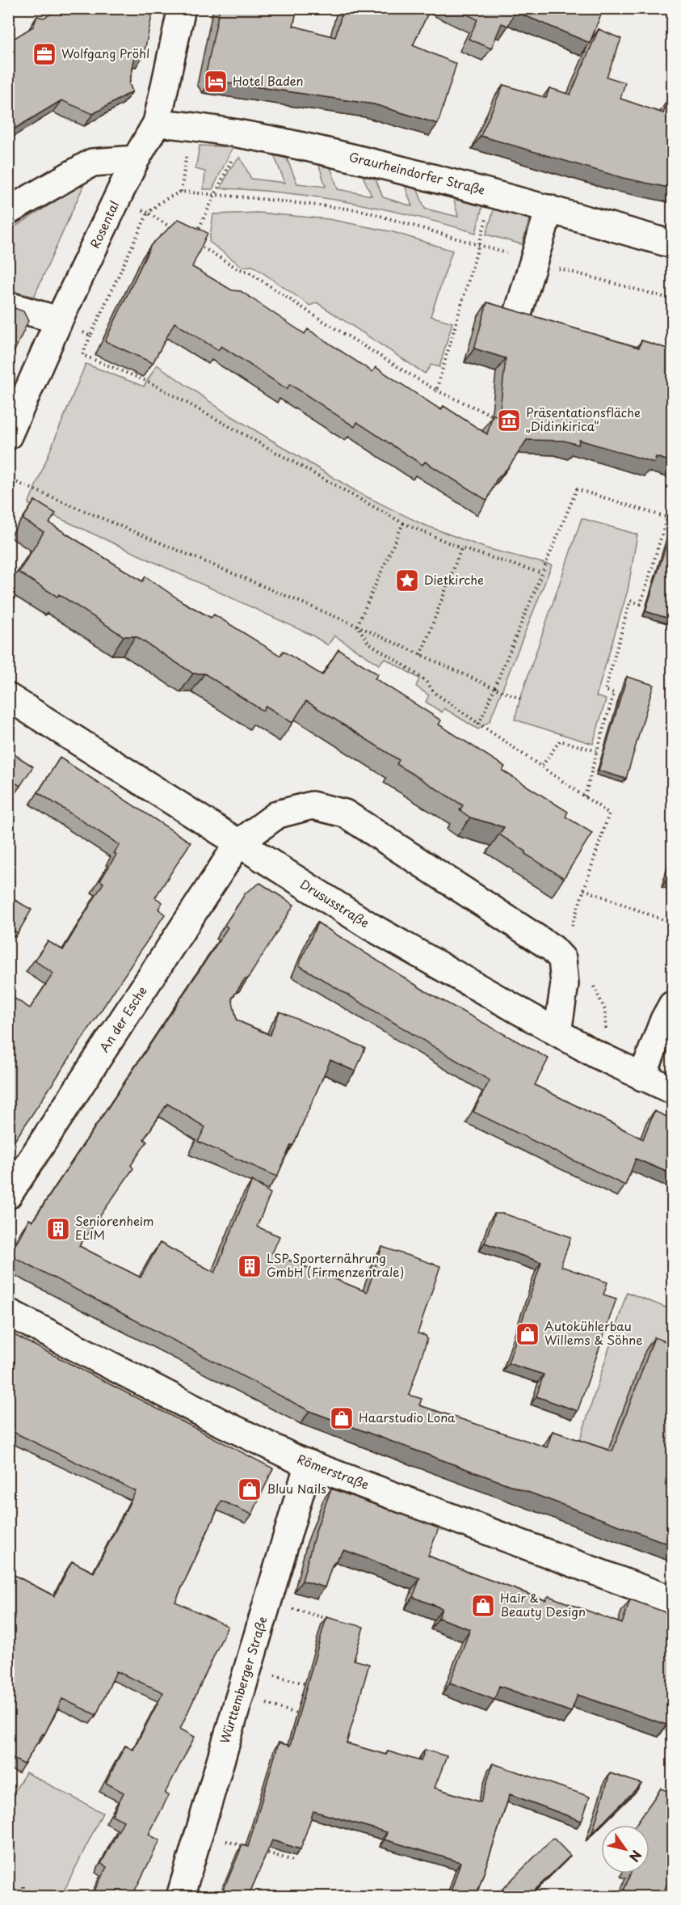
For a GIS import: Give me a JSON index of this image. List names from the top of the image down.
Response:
{
  "streets": {
    "street": [
      "Graurheindorfer Straße",
      "Rosental",
      "Drususstraße",
      "An der Esche",
      "Römerstraße",
      "Württemberger Straße"
    ]
  },
  "crossings": [
    ["Graurheindorfer Straße", "Rosental"],
    ["Drususstraße", "An der Esche"],
    ["Römerstraße", "Württemberger Straße"]
  ],
  "places": {
    "office": ["Wolfgang Pröhl"],
    "hotel": ["Hotel Baden"],
    "museum": ["Präsentationsfläche „Didinkirica“"],
    "place": ["Dietkirche"],
    "building": ["Seniorenheim ELIM", "LSP Sporternährung GmbH (Firmenzentrale)"],
    "shop": [
      "Autokühlerbau Willems & Söhne",
      "Haarstudio Lona",
      "Bluu Nails",
      "Hair & Beauty Design"
    ]
  },
  "north": "bottom right"
}
